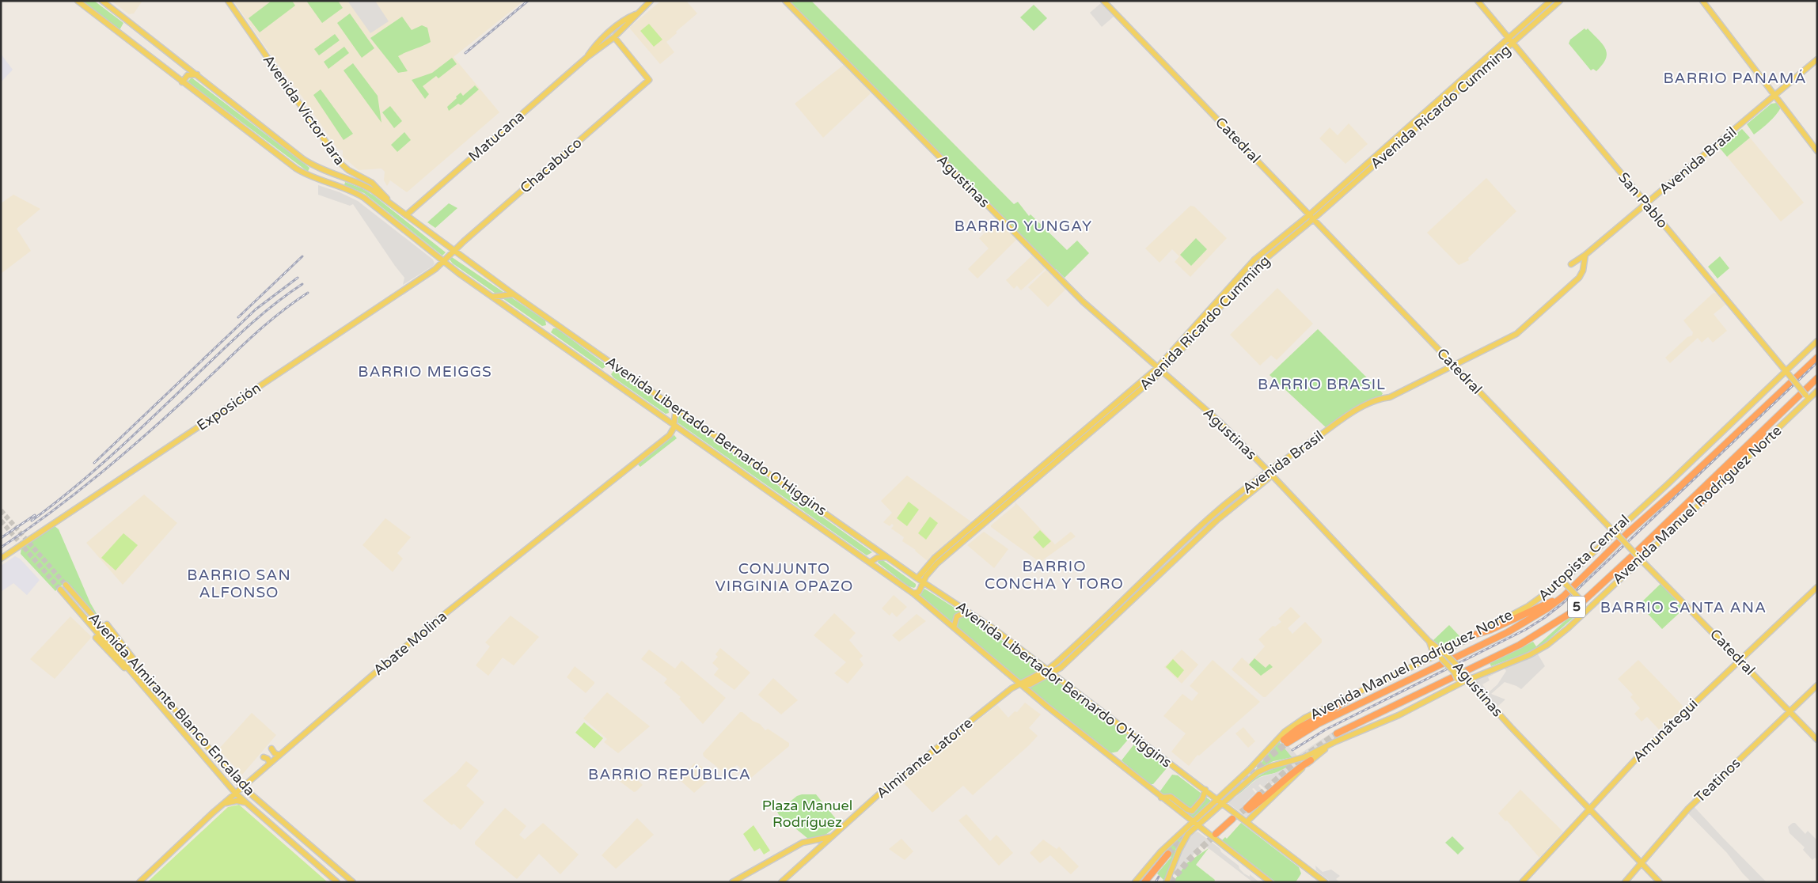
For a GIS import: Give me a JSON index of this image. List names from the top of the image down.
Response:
{
  "streets": {
    "highway": ["Autopista Central", "5"],
    "main road": [
      "Avenida Ricardo Cumming",
      "Avenida Víctor Jara",
      "Matucana",
      "Catedral",
      "Avenida Brasil",
      "Chacabuco",
      "Agustinas",
      "San Pablo",
      "Exposición",
      "Avenida Libertador Bernardo O'Higgins",
      "Avenida Manuel Rodríguez Norte",
      "Abate Molina",
      "Avenida Almirante Blanco Encalada",
      "Amunátegui",
      "Almirante Latorre",
      "Teatinos"
    ]
  },
  "crossings": [
    ["Avenida Ricardo Cumming", "Catedral"],
    ["Avenida Ricardo Cumming", "Agustinas"],
    ["Avenida Ricardo Cumming", "San Pablo"],
    ["Avenida Ricardo Cumming", "Avenida Libertador Bernardo O'Higgins"],
    ["Avenida Víctor Jara", "Avenida Libertador Bernardo O'Higgins"],
    ["Matucana", "Chacabuco"],
    ["Matucana", "Avenida Libertador Bernardo O'Higgins"],
    ["Catedral", "Avenida Brasil"],
    ["Catedral", "Avenida Manuel Rodríguez Norte"],
    ["Catedral", "Amunátegui"],
    ["Catedral", "Teatinos"],
    ["Avenida Brasil", "Agustinas"],
    ["Avenida Brasil", "San Pablo"],
    ["Avenida Brasil", "Avenida Libertador Bernardo O'Higgins"],
    ["Avenida Brasil", "Almirante Latorre"],
    ["Chacabuco", "Exposición"],
    ["Chacabuco", "Avenida Libertador Bernardo O'Higgins"],
    ["Agustinas", "Avenida Manuel Rodríguez Norte"],
    ["Agustinas", "Amunátegui"],
    ["Agustinas", "Teatinos"],
    ["San Pablo", "Avenida Manuel Rodríguez Norte"],
    ["Exposición", "Avenida Libertador Bernardo O'Higgins"],
    ["Avenida Libertador Bernardo O'Higgins", "Avenida Manuel Rodríguez Norte"],
    ["Avenida Libertador Bernardo O'Higgins", "Abate Molina"],
    ["Avenida Libertador Bernardo O'Higgins", "Almirante Latorre"],
    ["Avenida Manuel Rodríguez Norte", "Autopista Central"],
    ["Abate Molina", "Avenida Almirante Blanco Encalada"]
  ],
  "districts": [
    "BARRIO PANAMÁ",
    "BARRIO YUNGAY",
    "BARRIO MEIGGS",
    "BARRIO BRASIL",
    "BARRIO CONCHA Y TORO",
    "CONJUNTO VIRGINIA OPAZO",
    "BARRIO SAN ALFONSO",
    "BARRIO SANTA ANA",
    "BARRIO REPÚBLICA"
  ],
  "parks": ["Plaza Manuel Rodríguez"]
}
